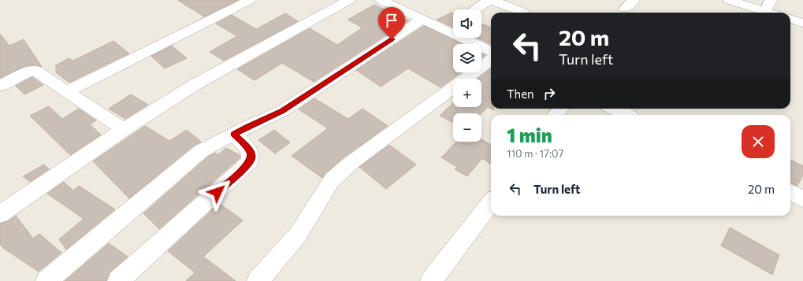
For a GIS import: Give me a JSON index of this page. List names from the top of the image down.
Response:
{
  "page": {
    "map_buttons": ["+", "−"],
    "turn": ["20 m", "Turn left"],
    "then": "Then",
    "heading": ["1 min", "110 m · 17:07"],
    "list": [
      {
        "name": "Turn left",
        "value": "20 m"
      }
    ]
  }
}
